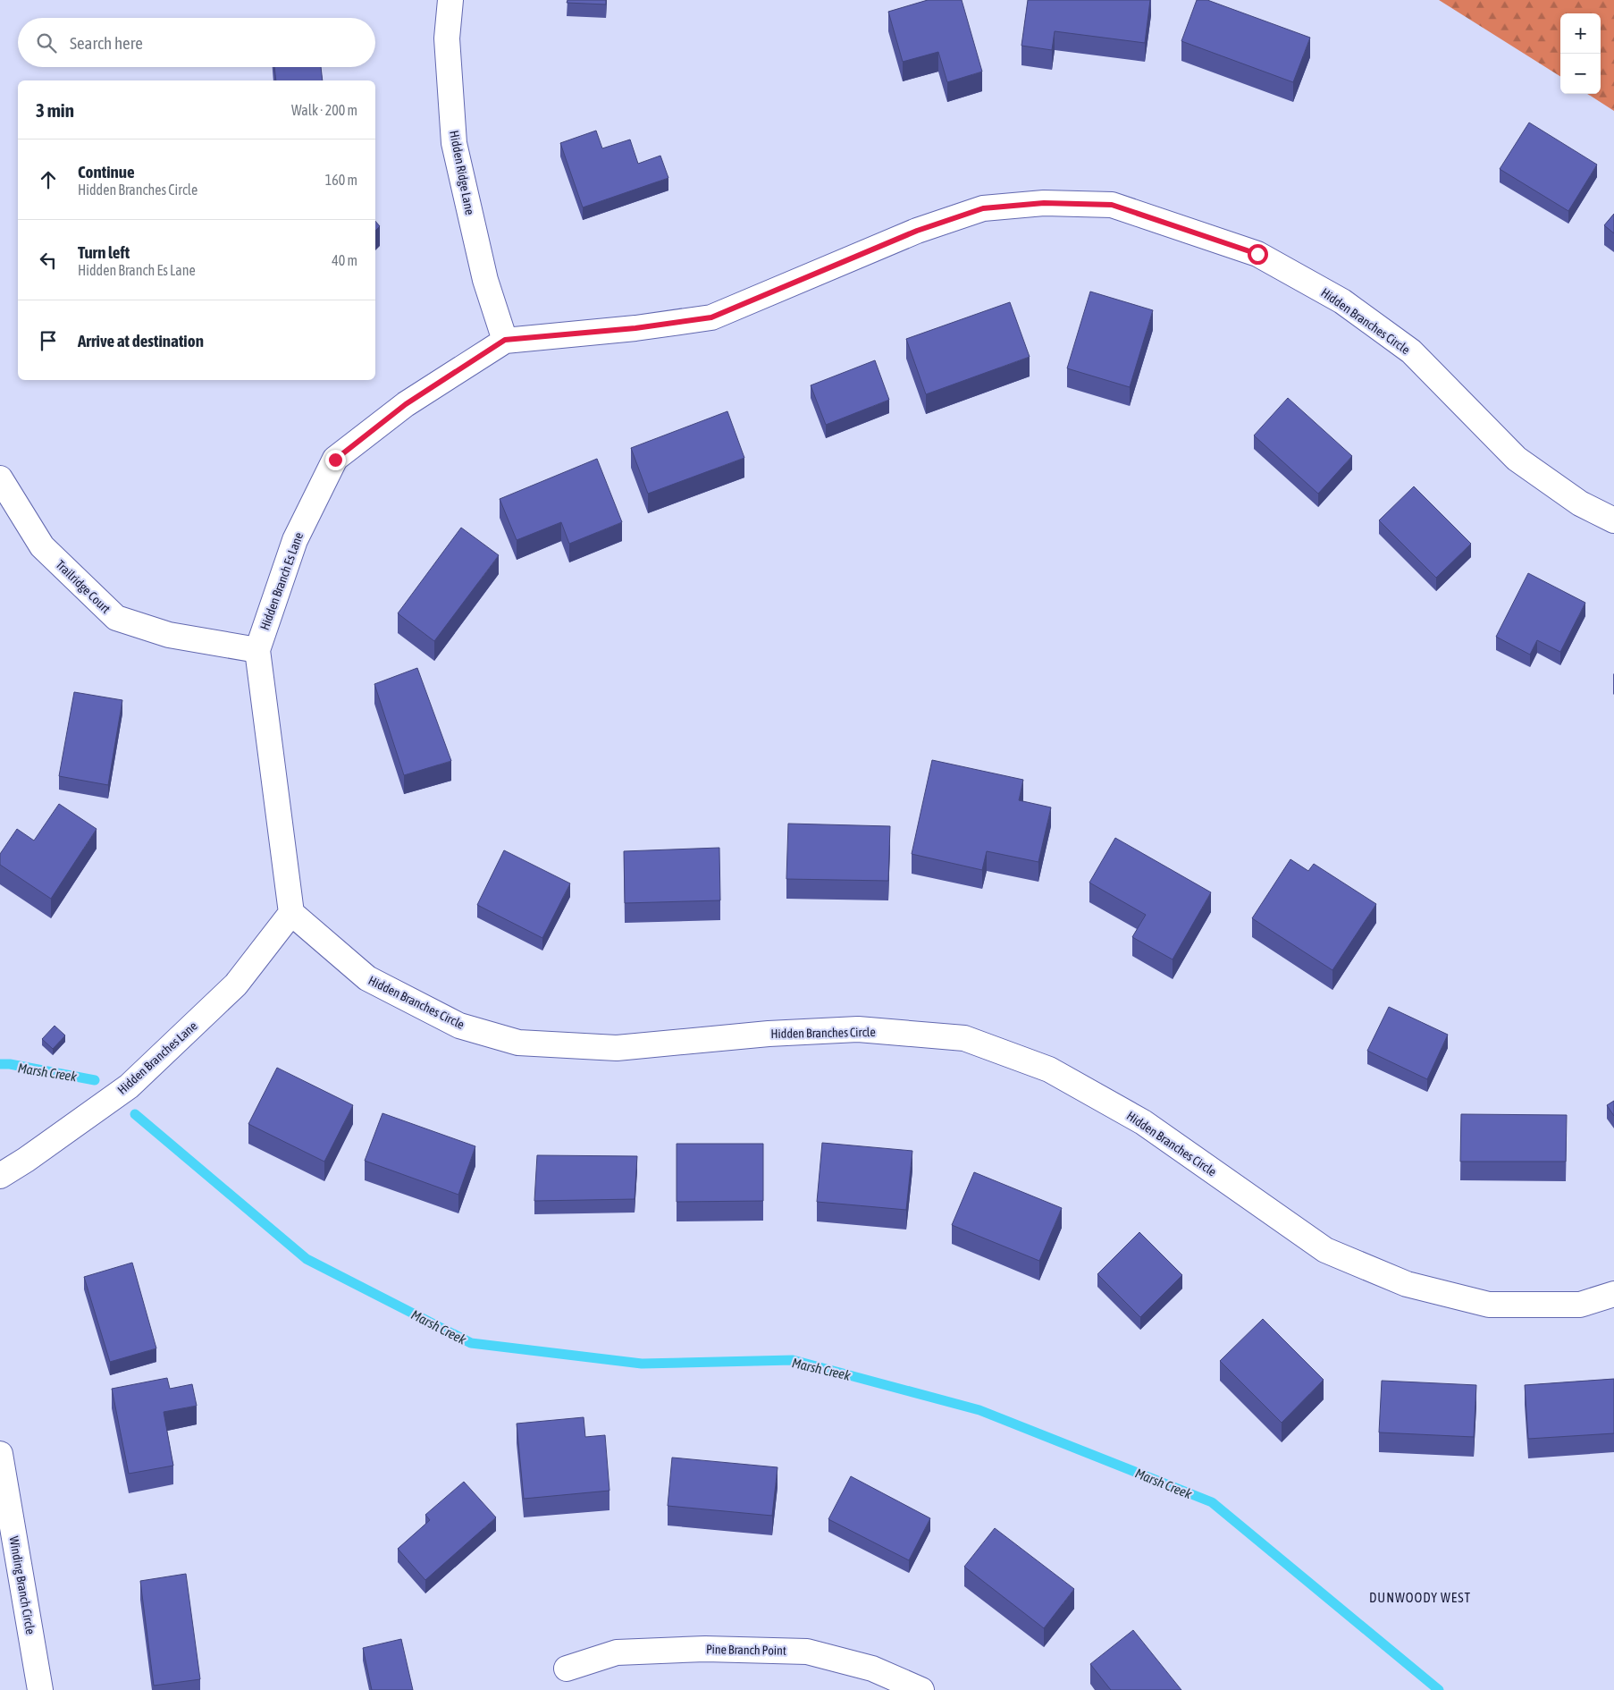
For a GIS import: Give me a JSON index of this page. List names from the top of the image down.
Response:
{
  "streets": {
    "street": [
      "Hidden Ridge Lane",
      "Hidden Branches Circle",
      "Hidden Branch Es Lane",
      "Trailridge Court",
      "Hidden Branches Lane",
      "Winding Branch Circle",
      "Pine Branch Point"
    ]
  },
  "crossings": [
    ["Hidden Ridge Lane", "Hidden Branches Circle"],
    ["Hidden Ridge Lane", "Hidden Branch Es Lane"],
    ["Hidden Branches Circle", "Hidden Branch Es Lane"],
    ["Hidden Branches Circle", "Hidden Branches Lane"],
    ["Hidden Branch Es Lane", "Trailridge Court"]
  ],
  "districts": ["DUNWOODY WEST"],
  "water": ["Marsh Creek"],
  "page": {
    "map_buttons": ["+", "−"],
    "search": "Search here",
    "heading": ["3 min", "Walk · 200 m"],
    "list": [
      ["Continue", "Hidden Branches Circle", "160 m"],
      ["Turn left", "Hidden Branch Es Lane", "40 m"],
      "Arrive at destination"
    ]
  }
}
